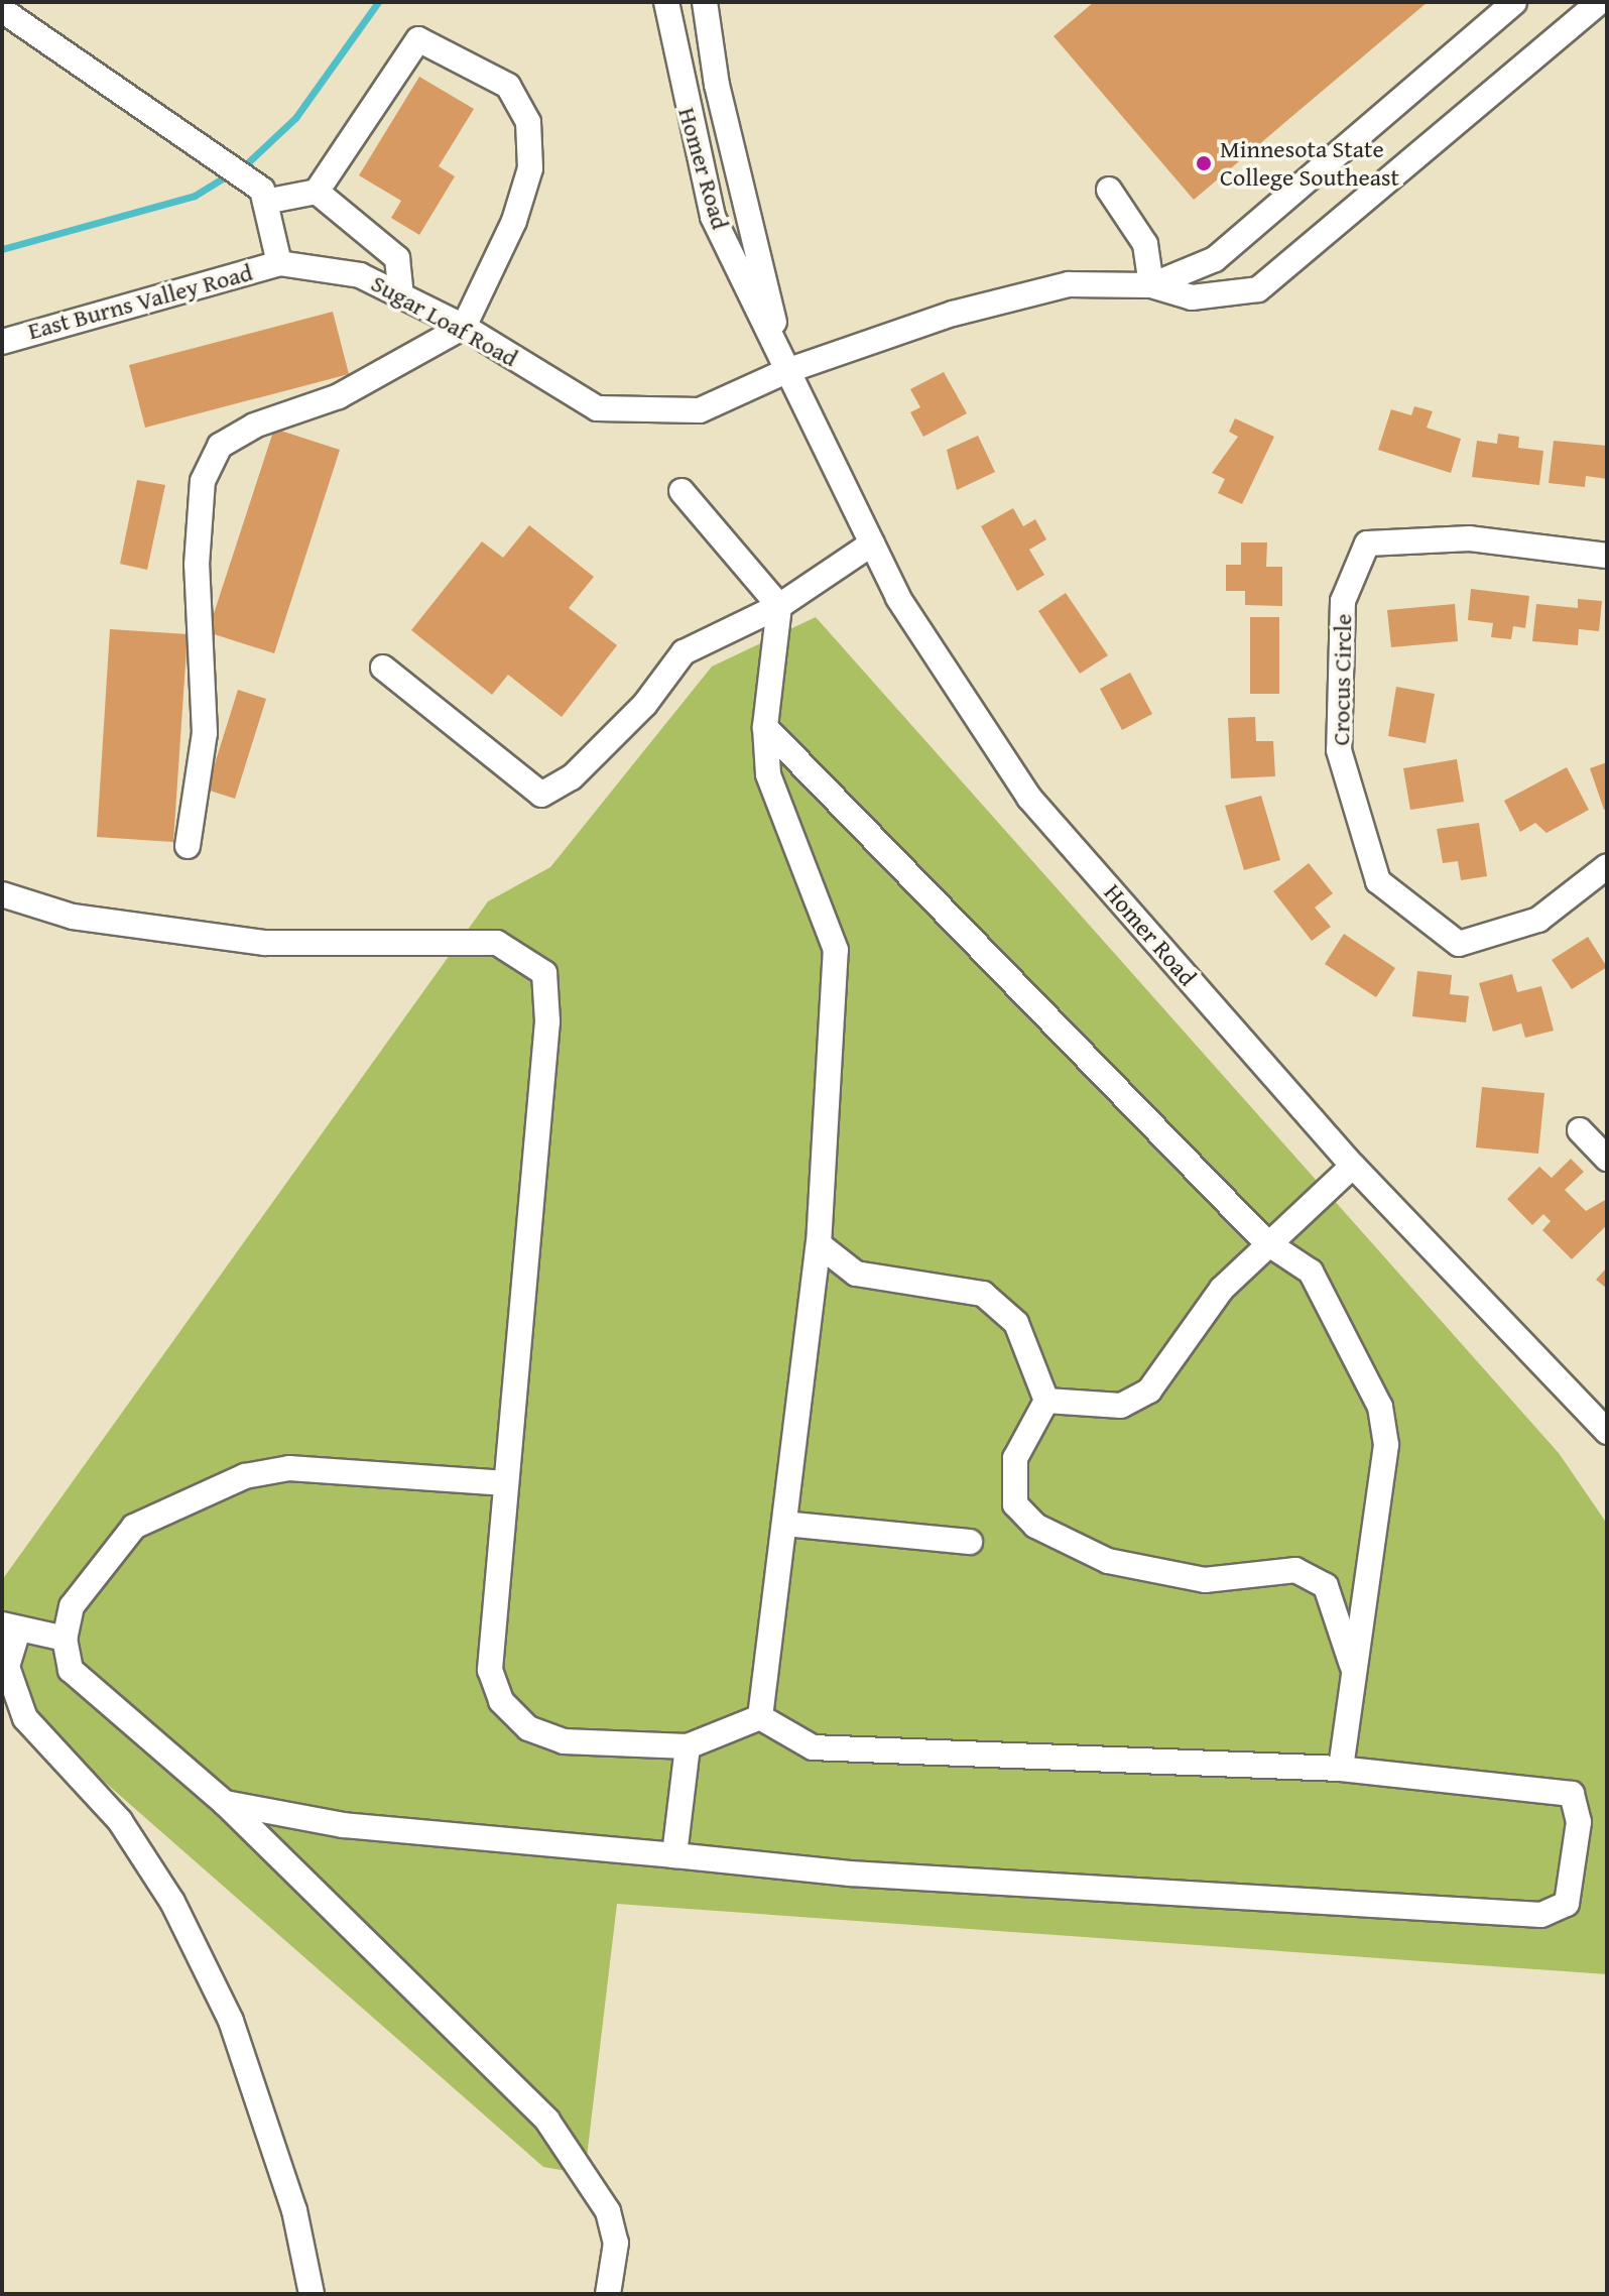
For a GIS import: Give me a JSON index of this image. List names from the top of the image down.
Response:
{
  "streets": {
    "street": [
      "Homer Road",
      "East Burns Valley Road",
      "Sugar Loaf Road",
      "Crocus Circle"
    ]
  },
  "crossings": [
    ["Homer Road", "Sugar Loaf Road"],
    ["East Burns Valley Road", "Sugar Loaf Road"]
  ],
  "places": ["Minnesota State College Southeast"]
}
